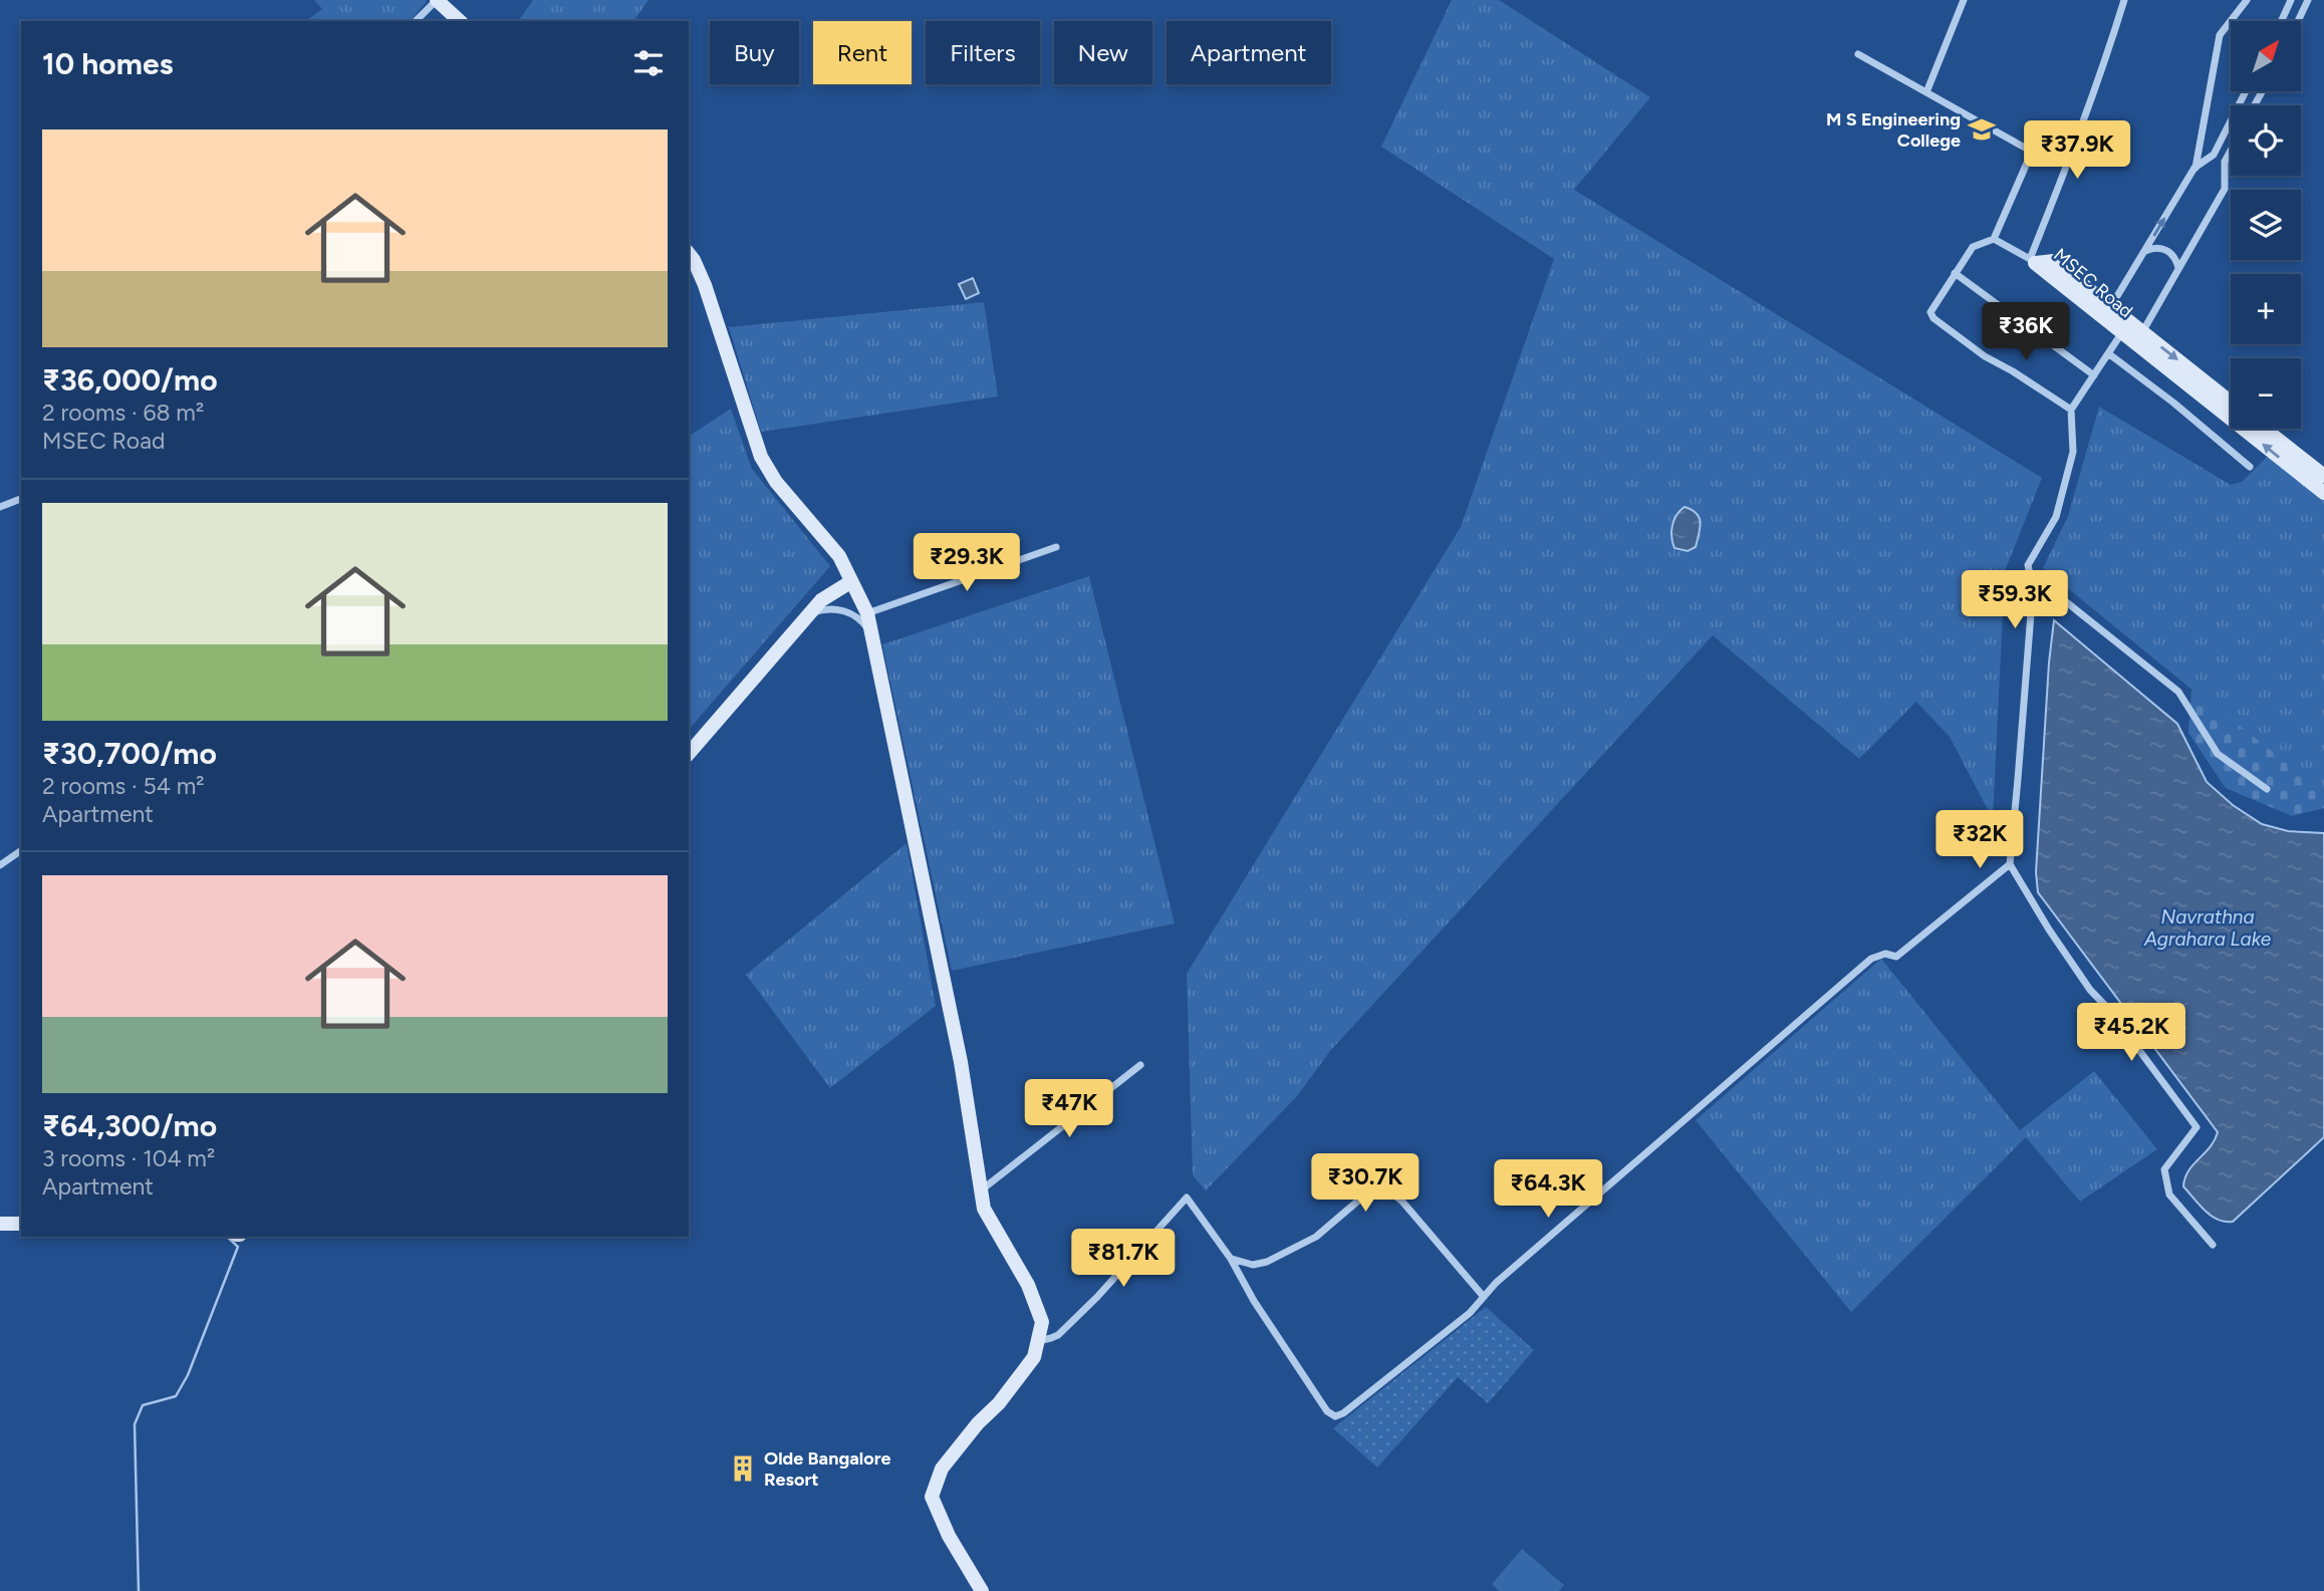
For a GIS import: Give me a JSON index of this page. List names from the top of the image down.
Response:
{
  "streets": {
    "street": ["MSEC Road"]
  },
  "water": ["Navrathna Agrahara Lake"],
  "places": {
    "school or university": ["M S Engineering College"],
    "building": ["Olde Bangalore Resort"]
  },
  "north": "top right",
  "page": {
    "map_buttons": ["+", "−"],
    "chip": [
      "Buy",
      "Rent",
      "Filters",
      "New",
      "Apartment"
    ],
    "heading": "10 homes",
    "list": [
      {
        "name": "₹36,000/mo",
        "note": "2 rooms · 68 m² · MSEC Road"
      },
      {
        "name": "₹30,700/mo",
        "note": "2 rooms · 54 m² · Apartment"
      },
      {
        "name": "₹64,300/mo",
        "note": "3 rooms · 104 m² · Apartment"
      }
    ],
    "price": [
      "₹37.9K",
      "₹36K",
      "₹29.3K",
      "₹59.3K",
      "₹32K",
      "₹45.2K",
      "₹47K",
      "₹30.7K",
      "₹64.3K",
      "₹81.7K"
    ]
  }
}
